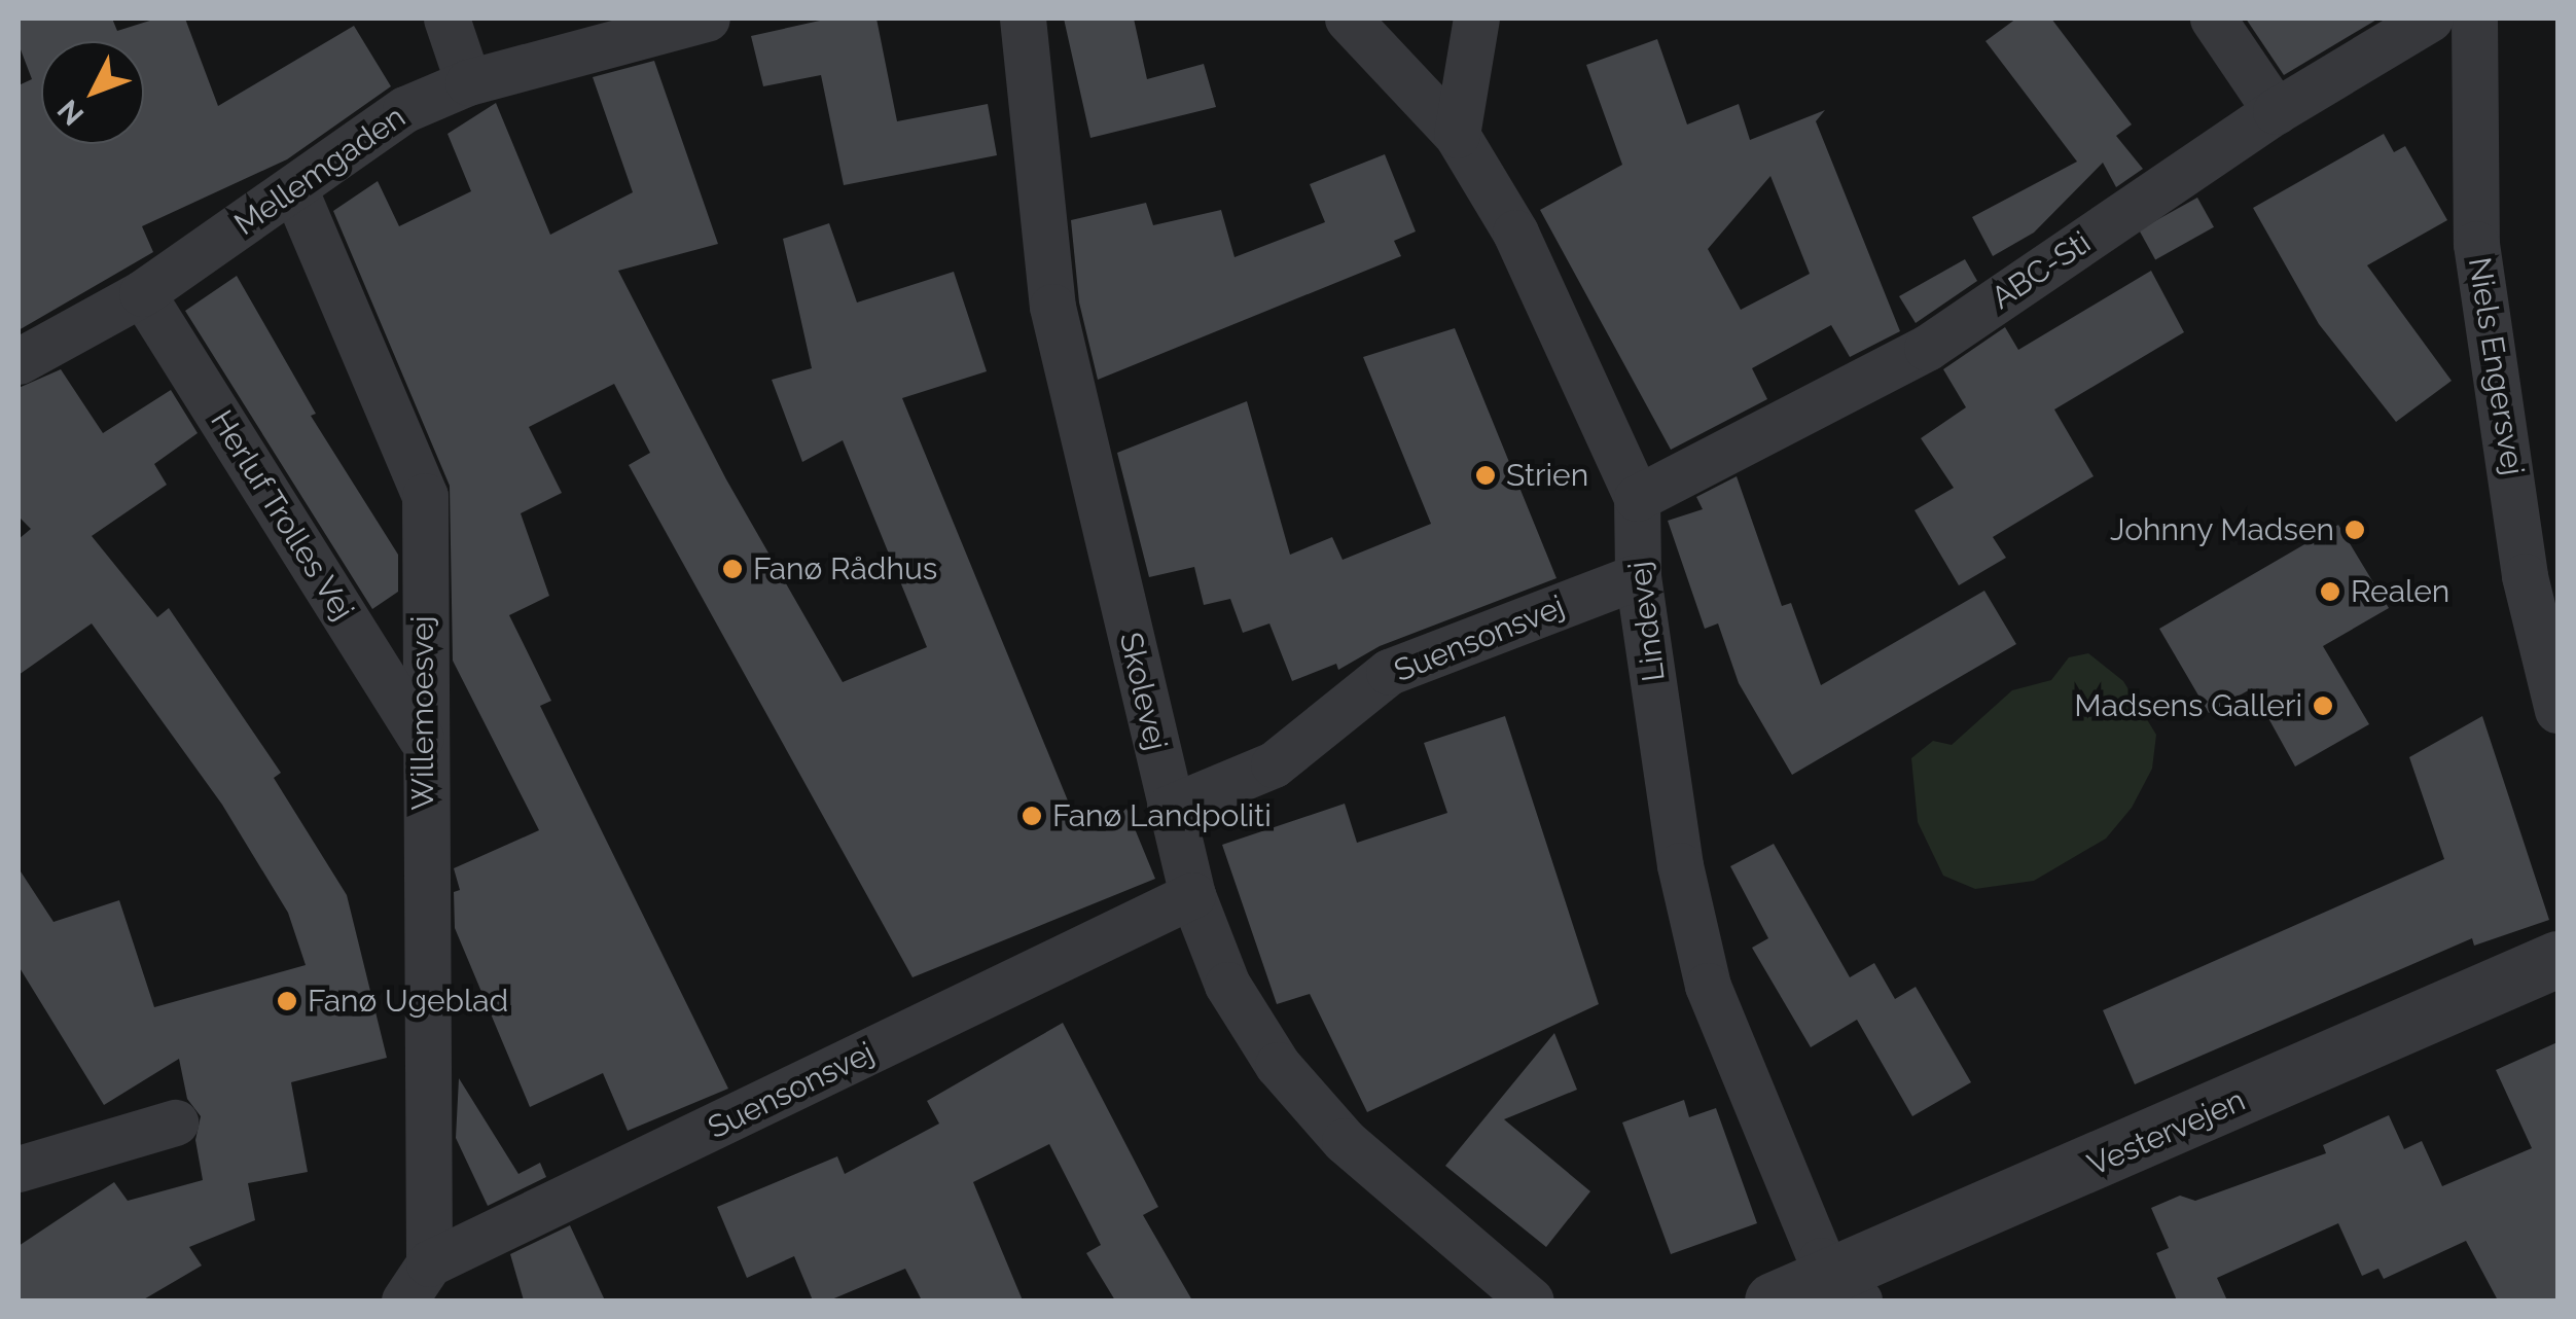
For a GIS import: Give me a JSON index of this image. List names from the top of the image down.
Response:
{
  "streets": {
    "street": [
      "Mellemgaden",
      "ABC-Sti",
      "Niels Engersvej",
      "Herluf Trolles Vej",
      "Lindevej",
      "Suensonsvej",
      "Skolevej",
      "Willemoesvej",
      "Vestervejen"
    ]
  },
  "crossings": [
    ["Mellemgaden", "Herluf Trolles Vej"],
    ["Mellemgaden", "Willemoesvej"],
    ["ABC-Sti", "Lindevej"],
    ["Herluf Trolles Vej", "Willemoesvej"],
    ["Lindevej", "Suensonsvej"],
    ["Lindevej", "Vestervejen"],
    ["Suensonsvej", "Skolevej"],
    ["Suensonsvej", "Willemoesvej"]
  ],
  "places": [
    "Strien",
    "Johnny Madsen",
    "Fanø Rådhus",
    "Realen",
    "Madsens Galleri",
    "Fanø Landpoliti",
    "Fanø Ugeblad"
  ],
  "north": "bottom left"
}
